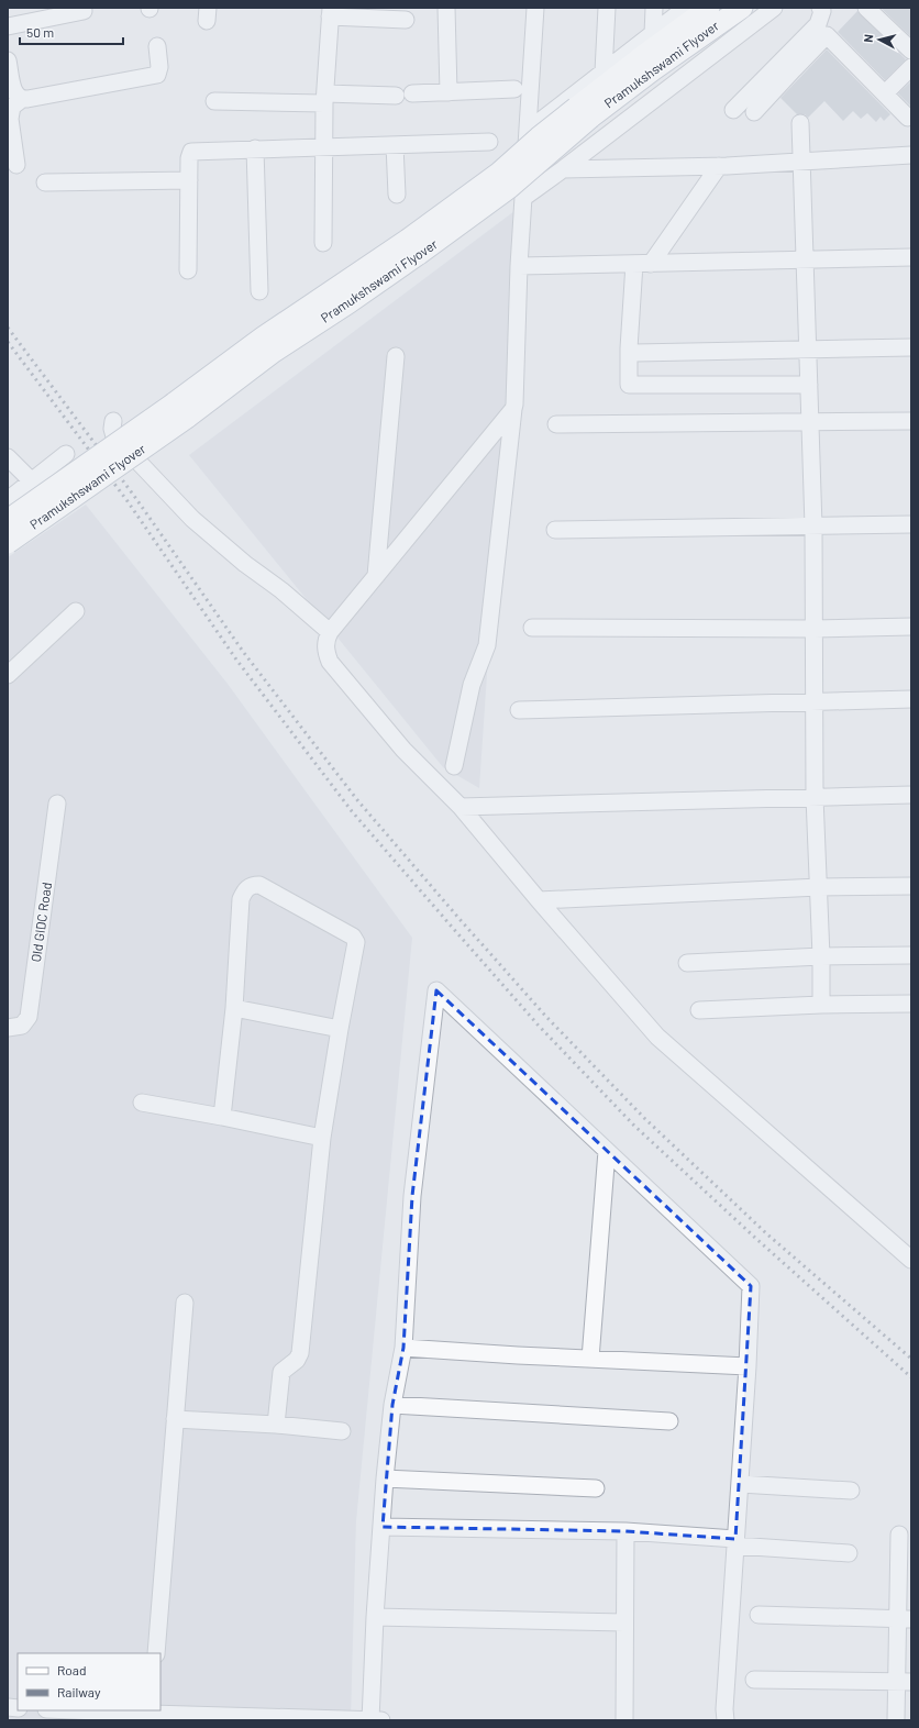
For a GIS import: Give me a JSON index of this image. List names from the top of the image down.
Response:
{
  "streets": {
    "main road": ["Pramukshswami Flyover"],
    "street": ["Old GIDC Road"]
  },
  "legend": ["Road", "Railway"],
  "scale_bar": "50 m",
  "north": "left"
}
